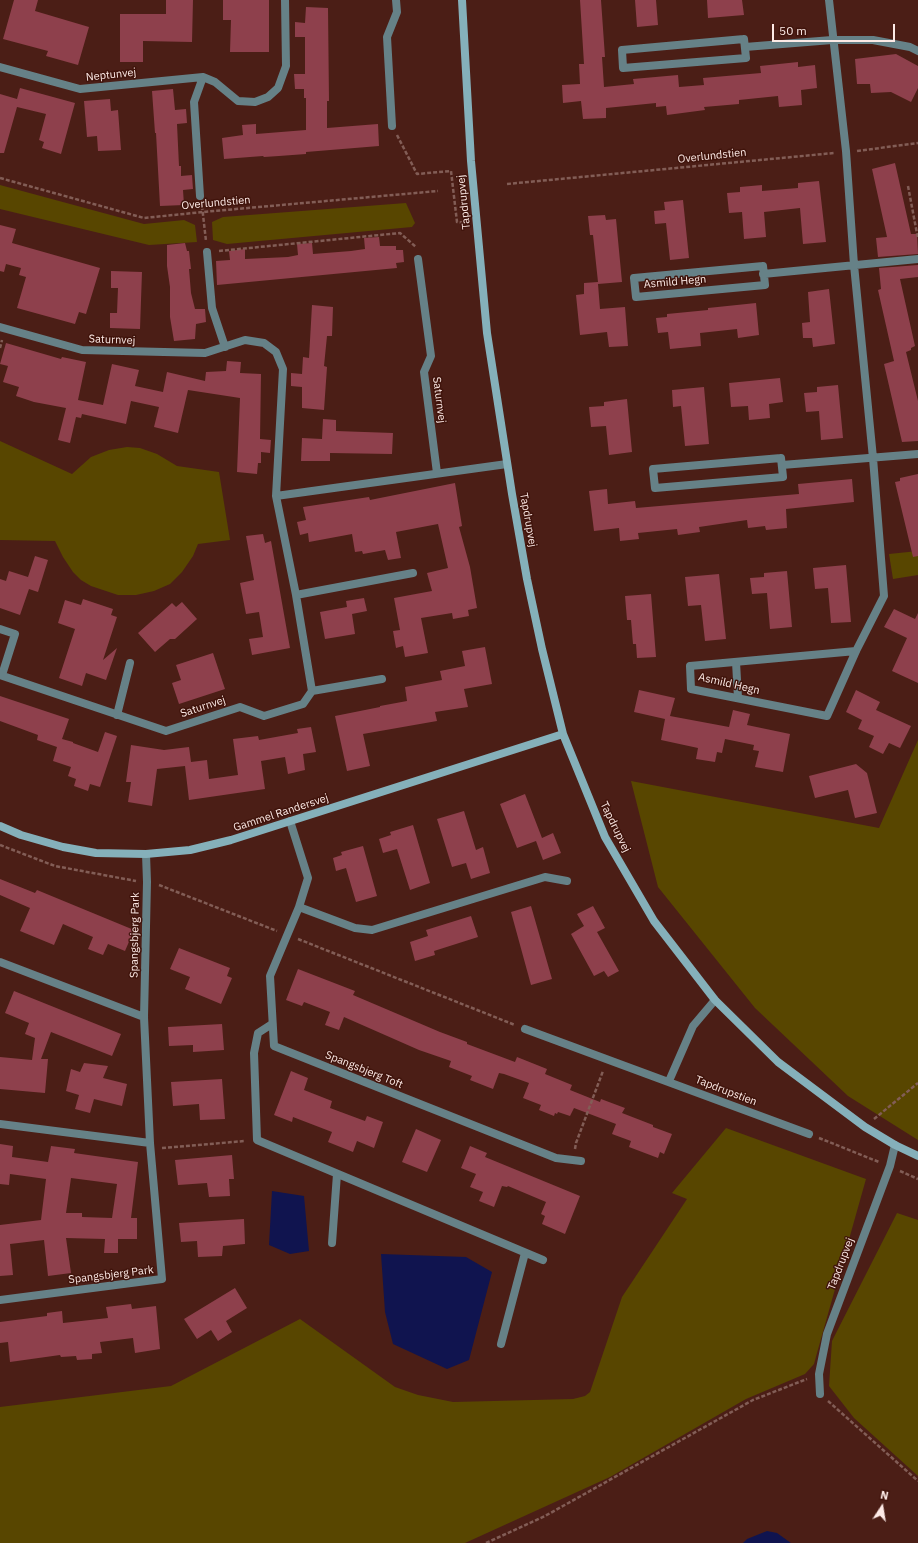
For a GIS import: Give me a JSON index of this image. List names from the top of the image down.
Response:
{
  "streets": {
    "street": [
      "Neptunvej",
      "Tapdrupvej",
      "Asmild Hegn",
      "Saturnvej",
      "Gammel Randersvej",
      "Spangsbjerg Park",
      "Spangsbjerg Toft",
      "Tapdrupstien"
    ],
    "path": ["Overlundstien"]
  },
  "crossings": [
    ["Overlundstien", "Asmild Hegn"],
    ["Tapdrupvej", "Gammel Randersvej"],
    ["Gammel Randersvej", "Spangsbjerg Park"],
    ["Gammel Randersvej", "Spangsbjerg Toft"]
  ],
  "scale_bar": "50 m",
  "north": "top"
}
